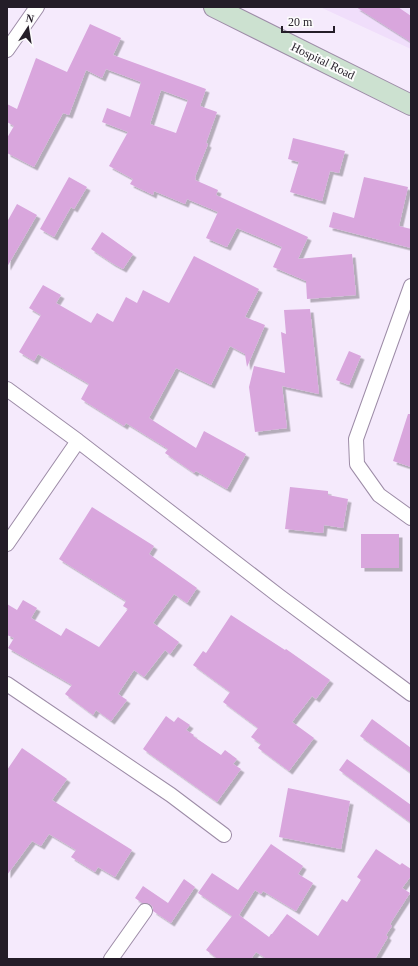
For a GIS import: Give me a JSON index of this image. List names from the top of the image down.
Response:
{
  "streets": {
    "street": ["Hospital Road"]
  },
  "scale_bar": "20 m",
  "north": "top"
}
